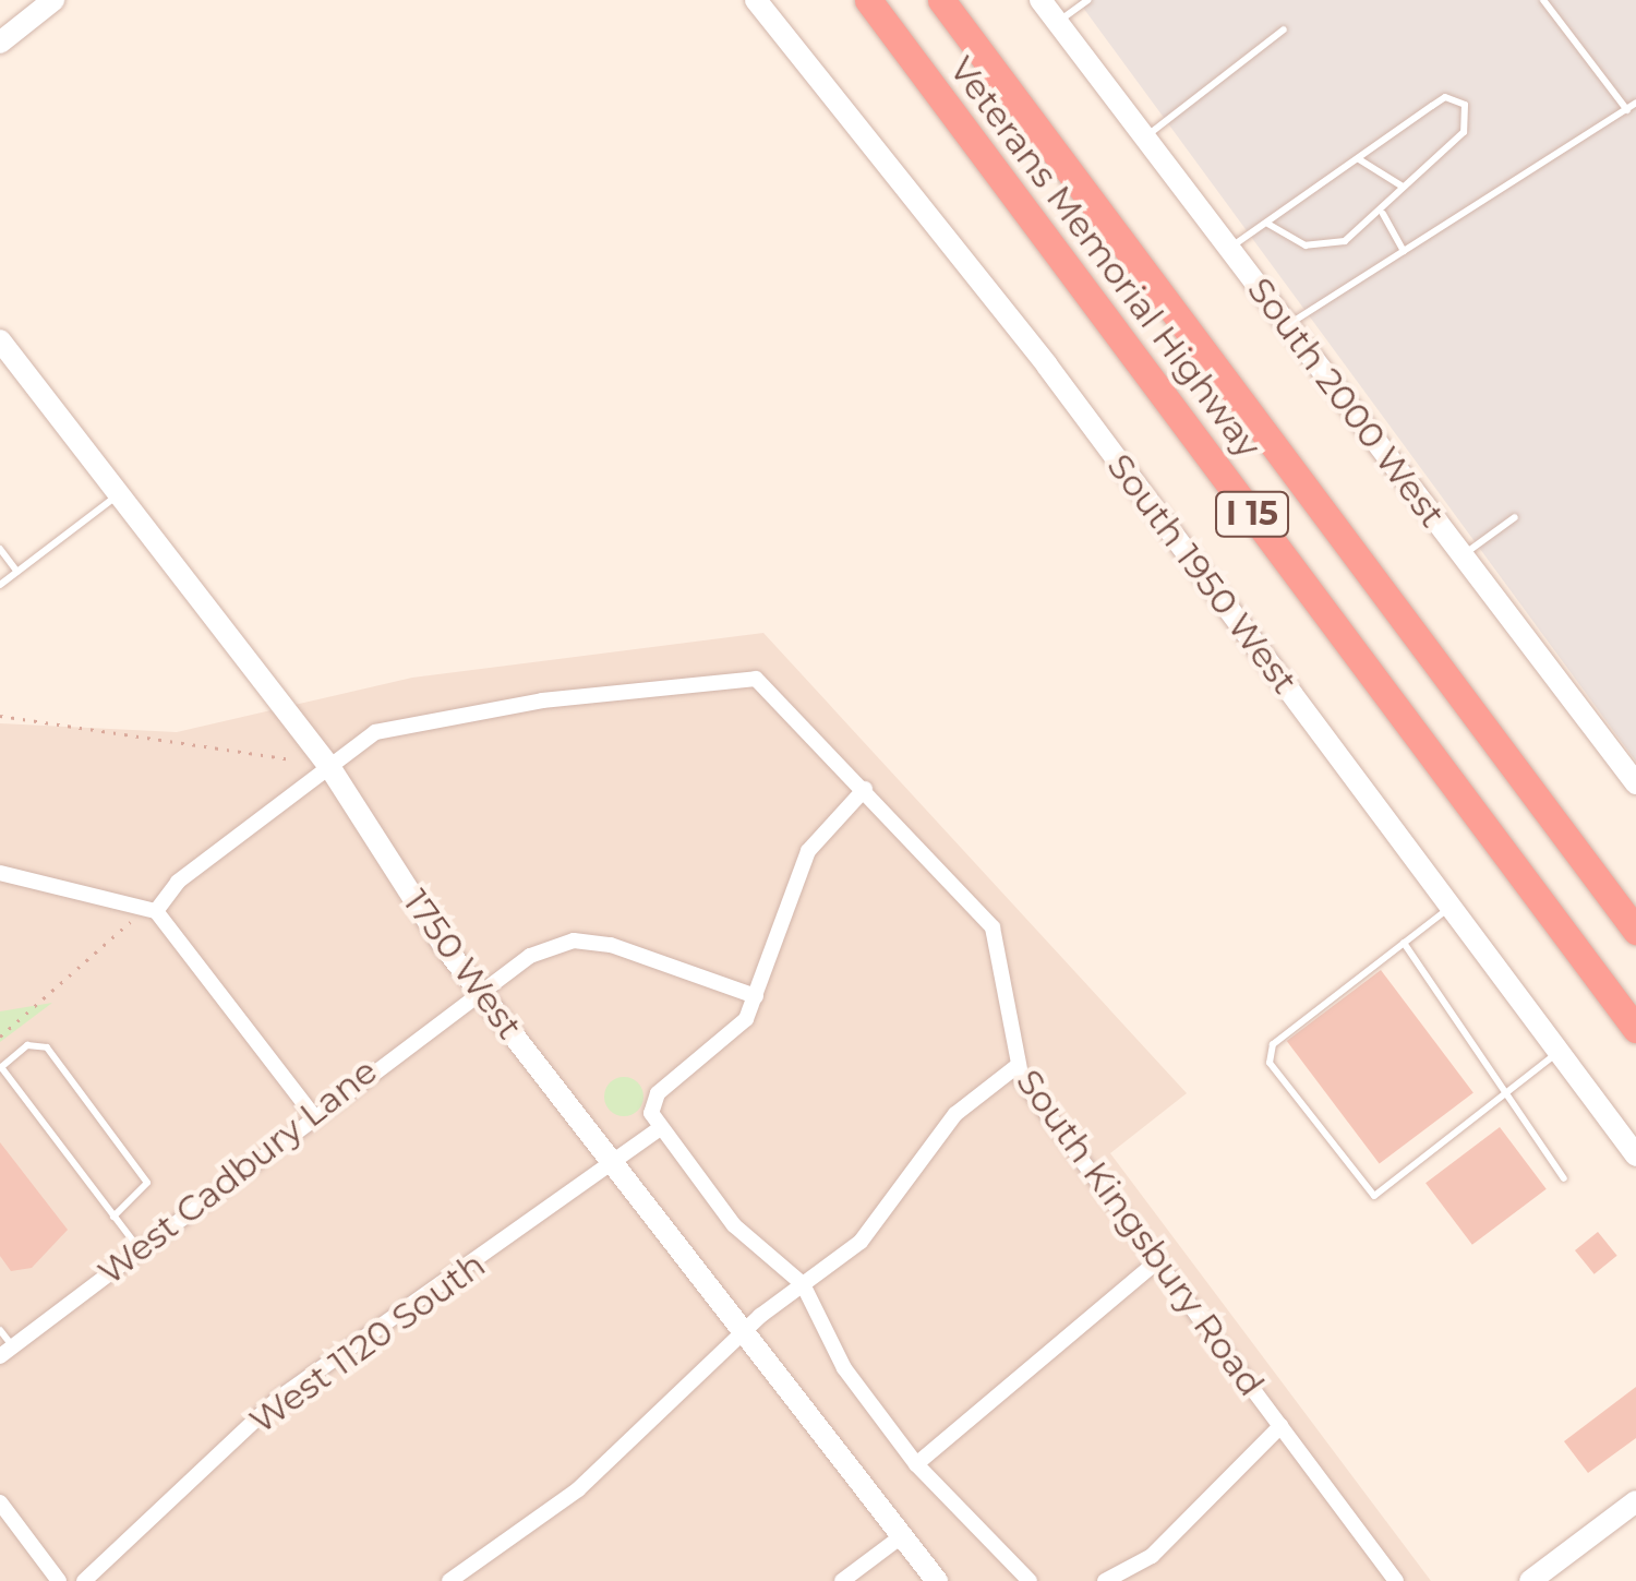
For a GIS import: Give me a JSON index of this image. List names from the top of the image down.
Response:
{
  "streets": {
    "highway": ["Veterans Memorial Highway", "I 15"],
    "street": [
      "South 2000 West",
      "South 1950 West",
      "1750 West",
      "West Cadbury Lane",
      "South Kingsbury Road",
      "West 1120 South"
    ]
  },
  "crossings": [
    ["1750 West", "West Cadbury Lane"],
    ["1750 West", "South Kingsbury Road"],
    ["1750 West", "West 1120 South"]
  ]
}
